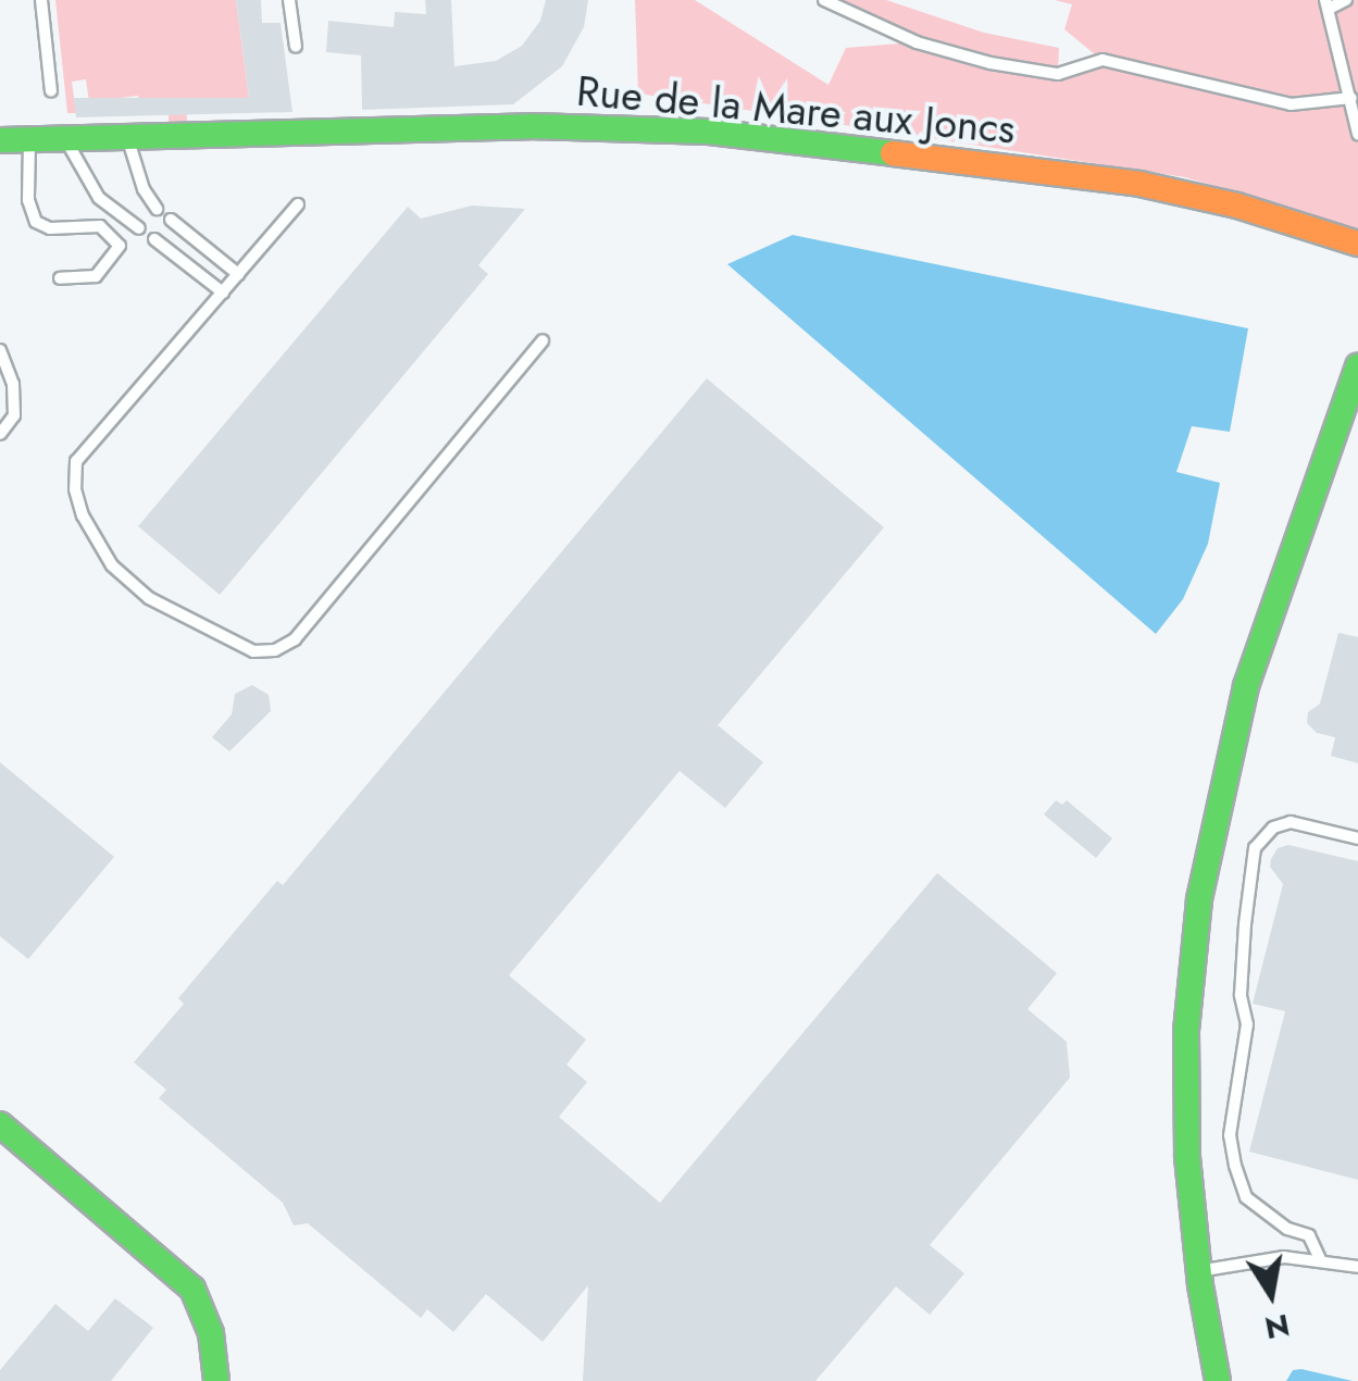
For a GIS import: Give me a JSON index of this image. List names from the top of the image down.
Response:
{
  "streets": {
    "street": ["Rue de la Mare aux Joncs"]
  },
  "north": "bottom"
}
